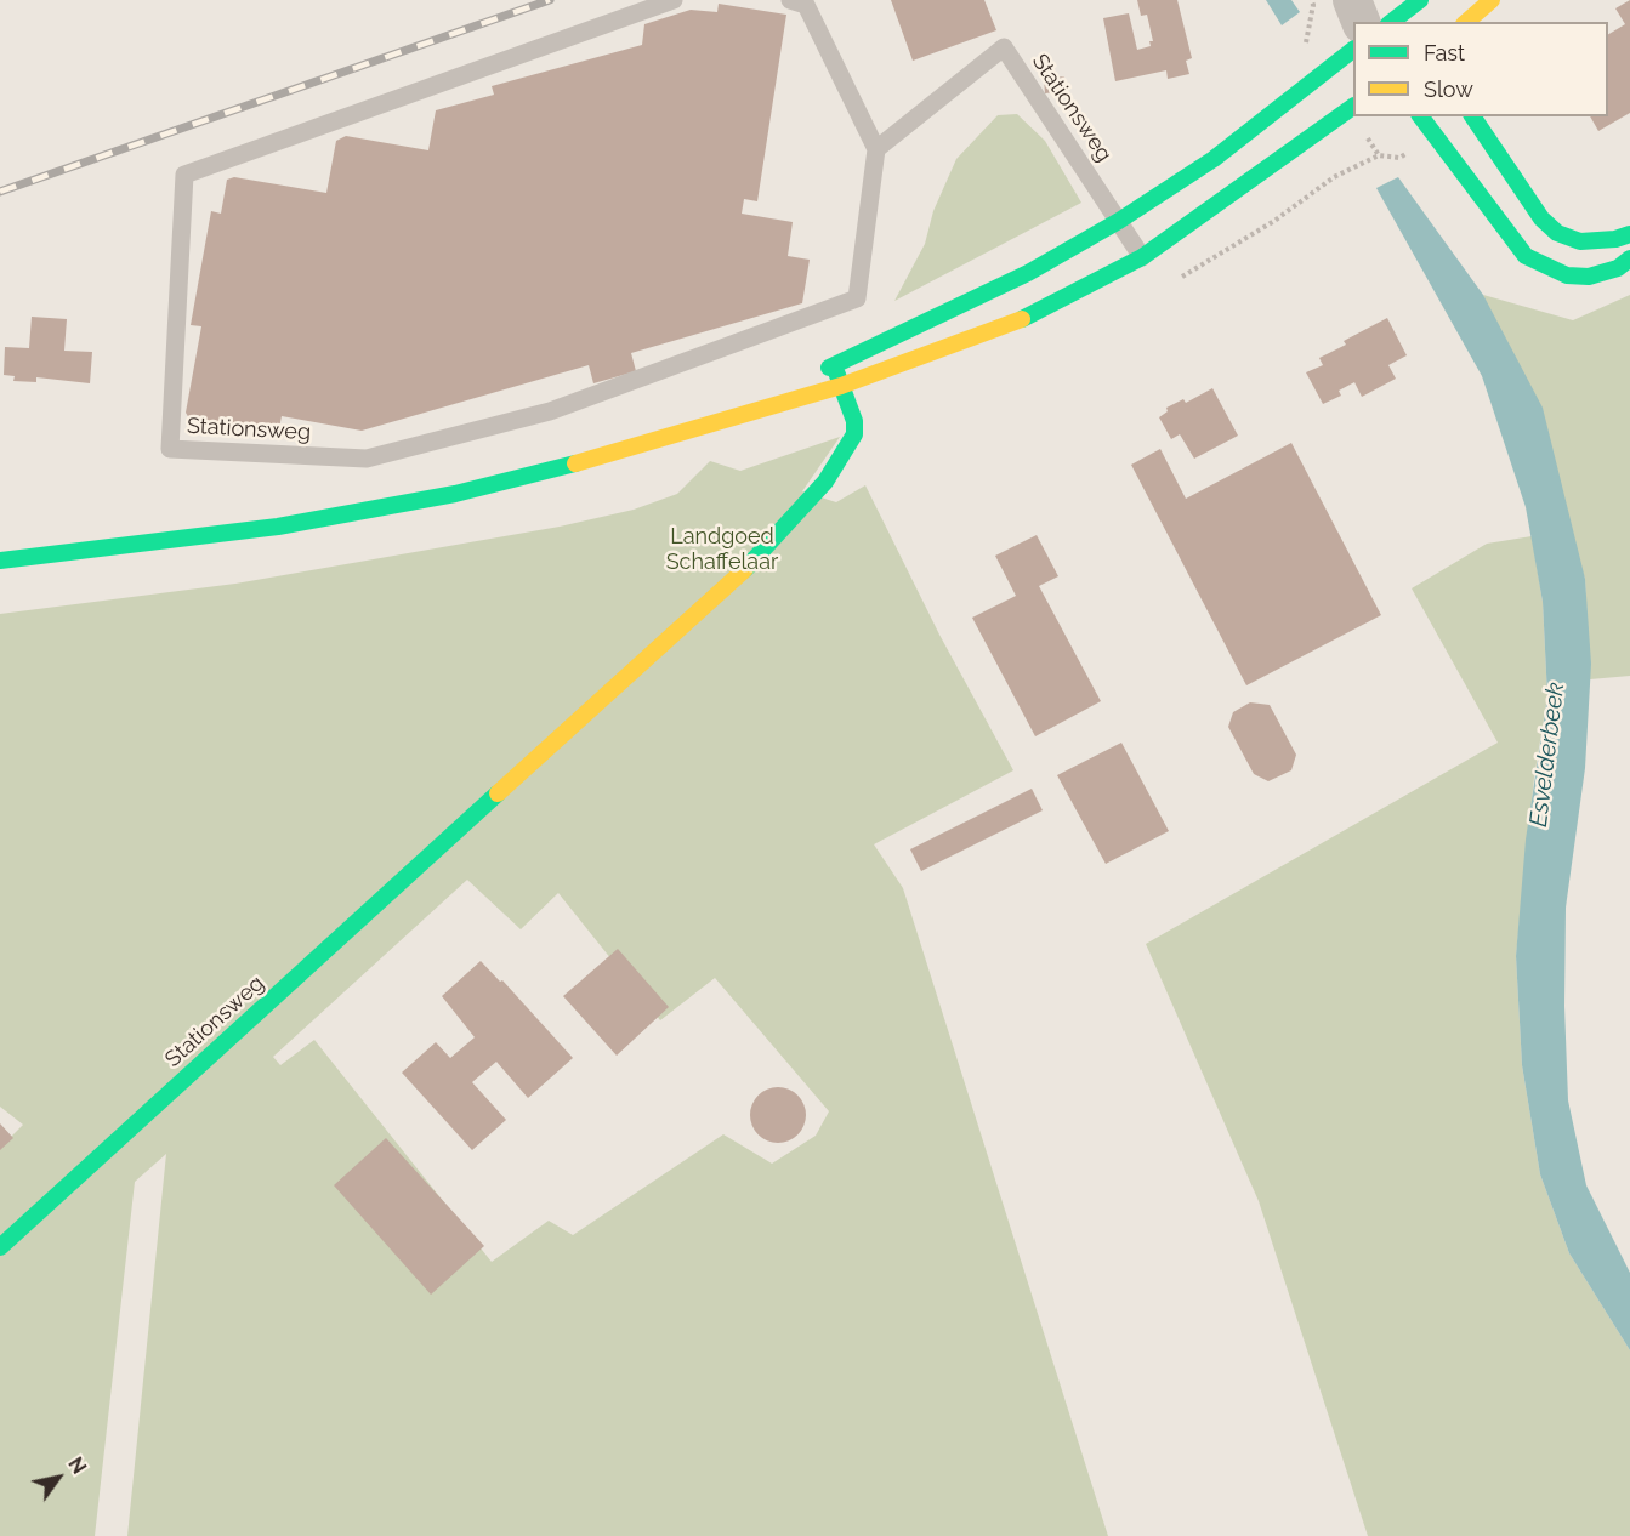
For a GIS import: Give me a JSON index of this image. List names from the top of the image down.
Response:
{
  "streets": {
    "main road": ["Stationsweg"]
  },
  "water": ["Esvelderbeek"],
  "parks": ["Landgoed Schaffelaar"],
  "legend": ["Fast", "Slow"],
  "north": "top right"
}
